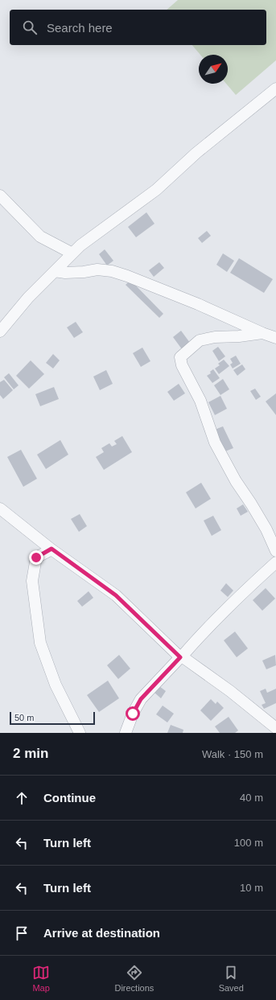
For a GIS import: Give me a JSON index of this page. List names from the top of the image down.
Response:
{
  "scale_bar": "50 m",
  "north": "top right",
  "page": {
    "search": "Search here",
    "scale": "50 m",
    "heading": ["2 min", "Walk · 150 m"],
    "list": [
      ["Continue", "40 m"],
      ["Turn left", "100 m"],
      ["Turn left", "10 m"],
      "Arrive at destination"
    ],
    "nav": ["Map", "Directions", "Saved"]
  }
}
